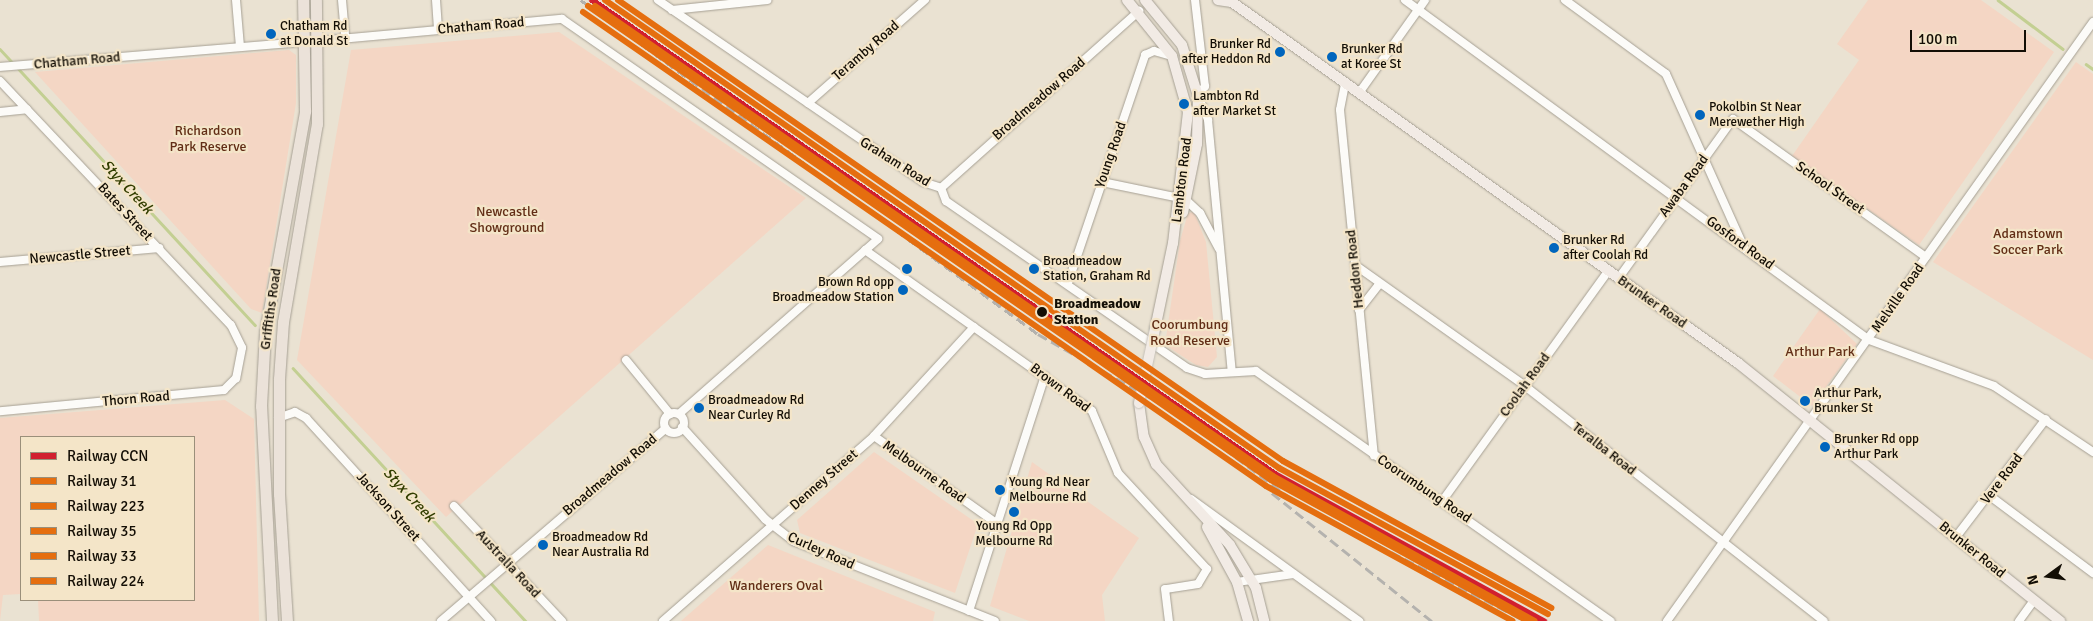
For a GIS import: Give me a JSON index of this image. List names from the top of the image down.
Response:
{
  "streets": {
    "highway": ["Chatham Road", "Griffiths Road"],
    "main road": ["Lambton Road", "Brunker Road"],
    "street": [
      "Teramby Road",
      "Broadmeadow Road",
      "Young Road",
      "Graham Road",
      "Awaba Road",
      "School Street",
      "Bates Street",
      "Gosford Road",
      "Newcastle Street",
      "Heddon Road",
      "Melville Road",
      "Coolah Road",
      "Brown Road",
      "Thorn Road",
      "Teralba Road",
      "Melbourne Road",
      "Vere Road",
      "Denney Street",
      "Coorumbung Road",
      "Jackson Street",
      "Curley Road",
      "Australia Road"
    ]
  },
  "crossings": [
    ["Chatham Road", "Griffiths Road"],
    ["Chatham Road", "Brown Road"],
    ["Teramby Road", "Graham Road"],
    ["Broadmeadow Road", "Graham Road"],
    ["Broadmeadow Road", "Lambton Road"],
    ["Broadmeadow Road", "Jackson Street"],
    ["Broadmeadow Road", "Australia Road"],
    ["Young Road", "Graham Road"],
    ["Young Road", "Lambton Road"],
    ["Graham Road", "Lambton Road"],
    ["Graham Road", "Coorumbung Road"],
    ["Lambton Road", "Coorumbung Road"],
    ["Awaba Road", "School Street"],
    ["Awaba Road", "Gosford Road"],
    ["Awaba Road", "Brunker Road"],
    ["School Street", "Melville Road"],
    ["Bates Street", "Newcastle Street"],
    ["Bates Street", "Thorn Road"],
    ["Gosford Road", "Melville Road"],
    ["Gosford Road", "Vere Road"],
    ["Heddon Road", "Brunker Road"],
    ["Heddon Road", "Teralba Road"],
    ["Heddon Road", "Coorumbung Road"],
    ["Melville Road", "Brunker Road"],
    ["Melville Road", "Teralba Road"],
    ["Brunker Road", "Coolah Road"],
    ["Brunker Road", "Vere Road"],
    ["Griffiths Road", "Jackson Street"],
    ["Coolah Road", "Teralba Road"],
    ["Coolah Road", "Coorumbung Road"],
    ["Brown Road", "Denney Street"],
    ["Melbourne Road", "Denney Street"],
    ["Denney Street", "Curley Road"]
  ],
  "water": ["Styx Creek"],
  "parks": [
    "Richardson Park Reserve",
    "Newcastle Showground",
    "Adamstown Soccer Park",
    "Coorumbung Road Reserve",
    "Arthur Park",
    "Wanderers Oval"
  ],
  "places": [
    "Chatham Rd at Donald St",
    "Brunker Rd after Heddon Rd",
    "Brunker Rd at Koree St",
    "Lambton Rd after Market St",
    "Pokolbin St Near Merewether High",
    "Brunker Rd after Coolah Rd",
    "Broadmeadow Station, Graham Rd",
    "Brown Rd opp Broadmeadow Station",
    "Broadmeadow Station",
    "Arthur Park, Brunker St",
    "Broadmeadow Rd Near Curley Rd",
    "Brunker Rd opp Arthur Park",
    "Young Rd Near Melbourne Rd",
    "Young Rd Opp Melbourne Rd",
    "Broadmeadow Rd Near Australia Rd"
  ],
  "lines": [
    "rail line CCN",
    "rail line 223",
    "rail line 33",
    "rail line 31",
    "rail line 224",
    "rail line 35"
  ],
  "legend": [
    "Railway CCN",
    "Railway 31",
    "Railway 223",
    "Railway 35",
    "Railway 33",
    "Railway 224"
  ],
  "scale_bar": "100 m",
  "north": "left"
}
